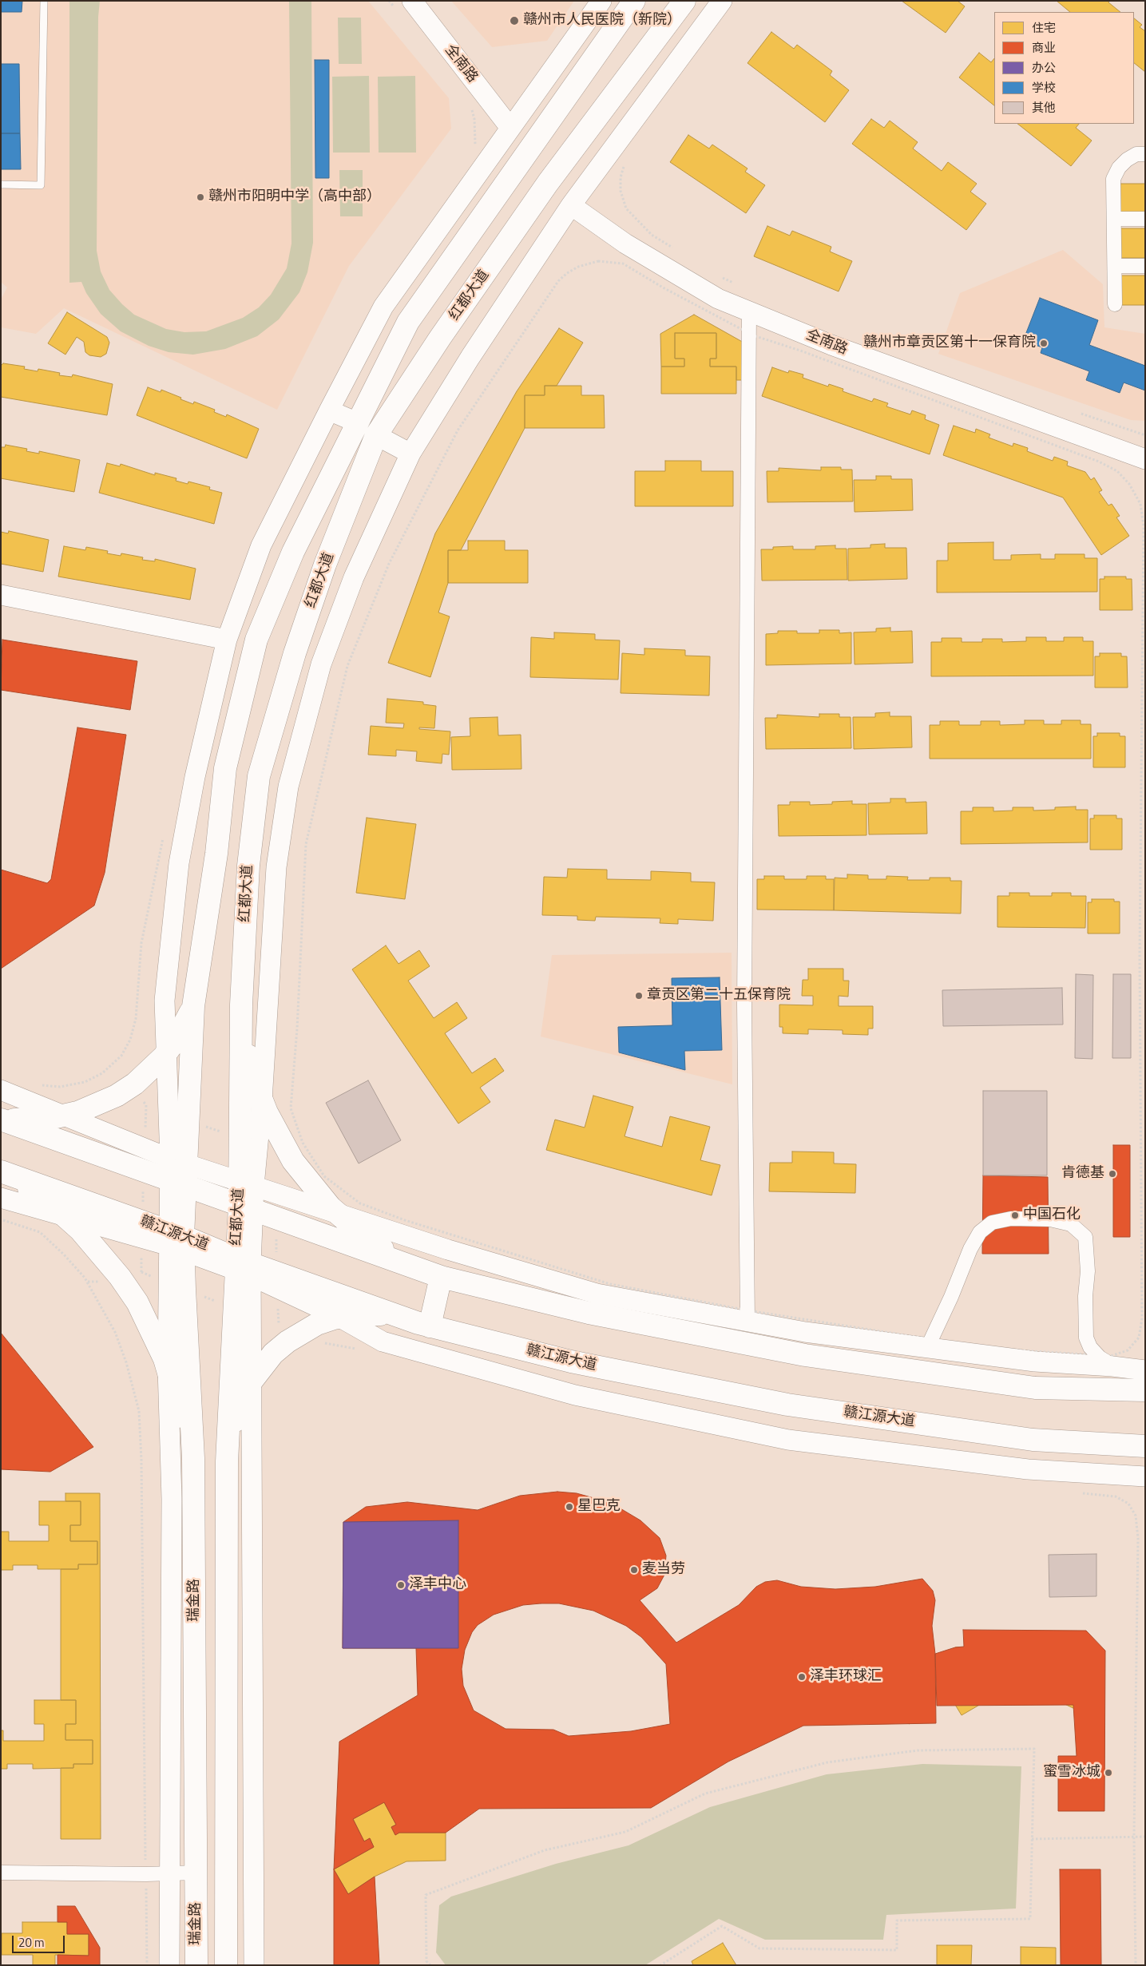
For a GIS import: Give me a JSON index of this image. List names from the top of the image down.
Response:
{
  "streets": {
    "main road": ["红都大道", "赣江源大道", "瑞金路"],
    "street": ["全南路"]
  },
  "crossings": [
    ["红都大道", "赣江源大道"],
    ["赣江源大道", "瑞金路"]
  ],
  "places": [
    "赣州市人民医院（新院）",
    "赣州市阳明中学（高中部）",
    "赣州市章贡区第十一保育院",
    "章贡区第二十五保育院",
    "肯德基",
    "中国石化",
    "星巴克",
    "麦当劳",
    "泽丰中心",
    "泽丰环球汇",
    "蜜雪冰城"
  ],
  "legend": [
    "住宅",
    "商业",
    "办公",
    "学校",
    "其他"
  ],
  "scale_bar": "20 m"
}
